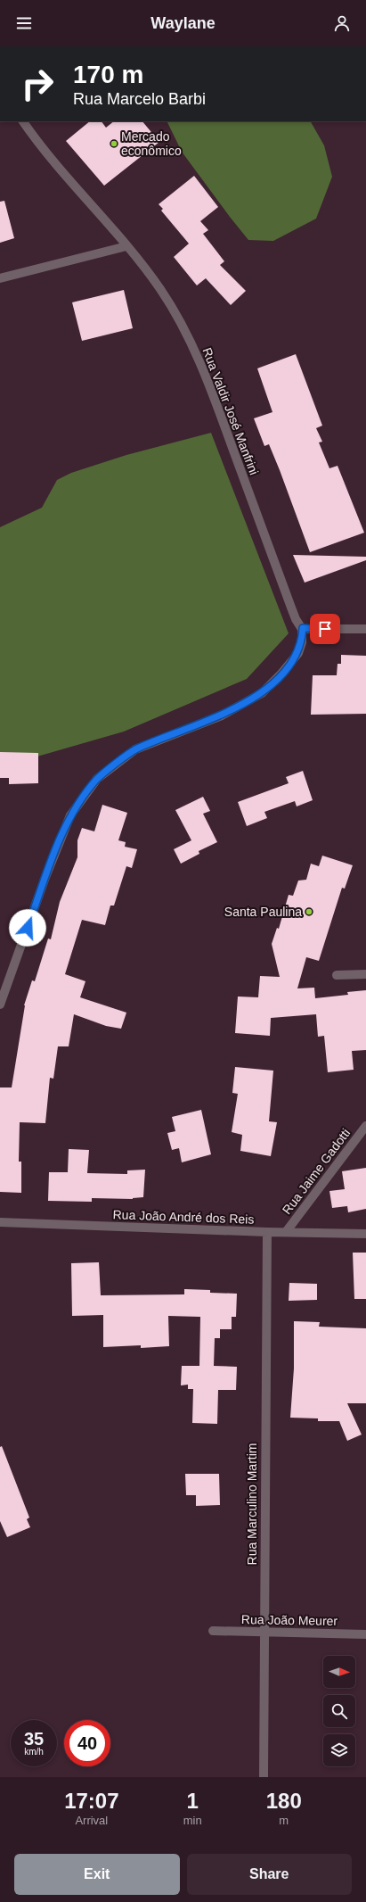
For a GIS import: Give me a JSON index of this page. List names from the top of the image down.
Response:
{
  "streets": {
    "street": [
      "Rua Valdir José Manfrini",
      "Rua Jaime Gadotti",
      "Rua João André dos Reis",
      "Rua Marculino Martim",
      "Rua João Meurer"
    ]
  },
  "crossings": [
    ["Rua Jaime Gadotti", "Rua João André dos Reis"],
    ["Rua João André dos Reis", "Rua Marculino Martim"],
    ["Rua Marculino Martim", "Rua João Meurer"]
  ],
  "places": ["Mercado econômico", "Santa Paulina"],
  "north": "right",
  "page": {
    "header": "Waylane",
    "turn": ["170 m", "Rua Marcelo Barbi"],
    "speed": "35 km/h",
    "limit": "40",
    "eta": [
      "17:07",
      "Arrival",
      "1",
      "min",
      "180",
      "m"
    ],
    "buttons": ["Exit", "Share"]
  }
}
